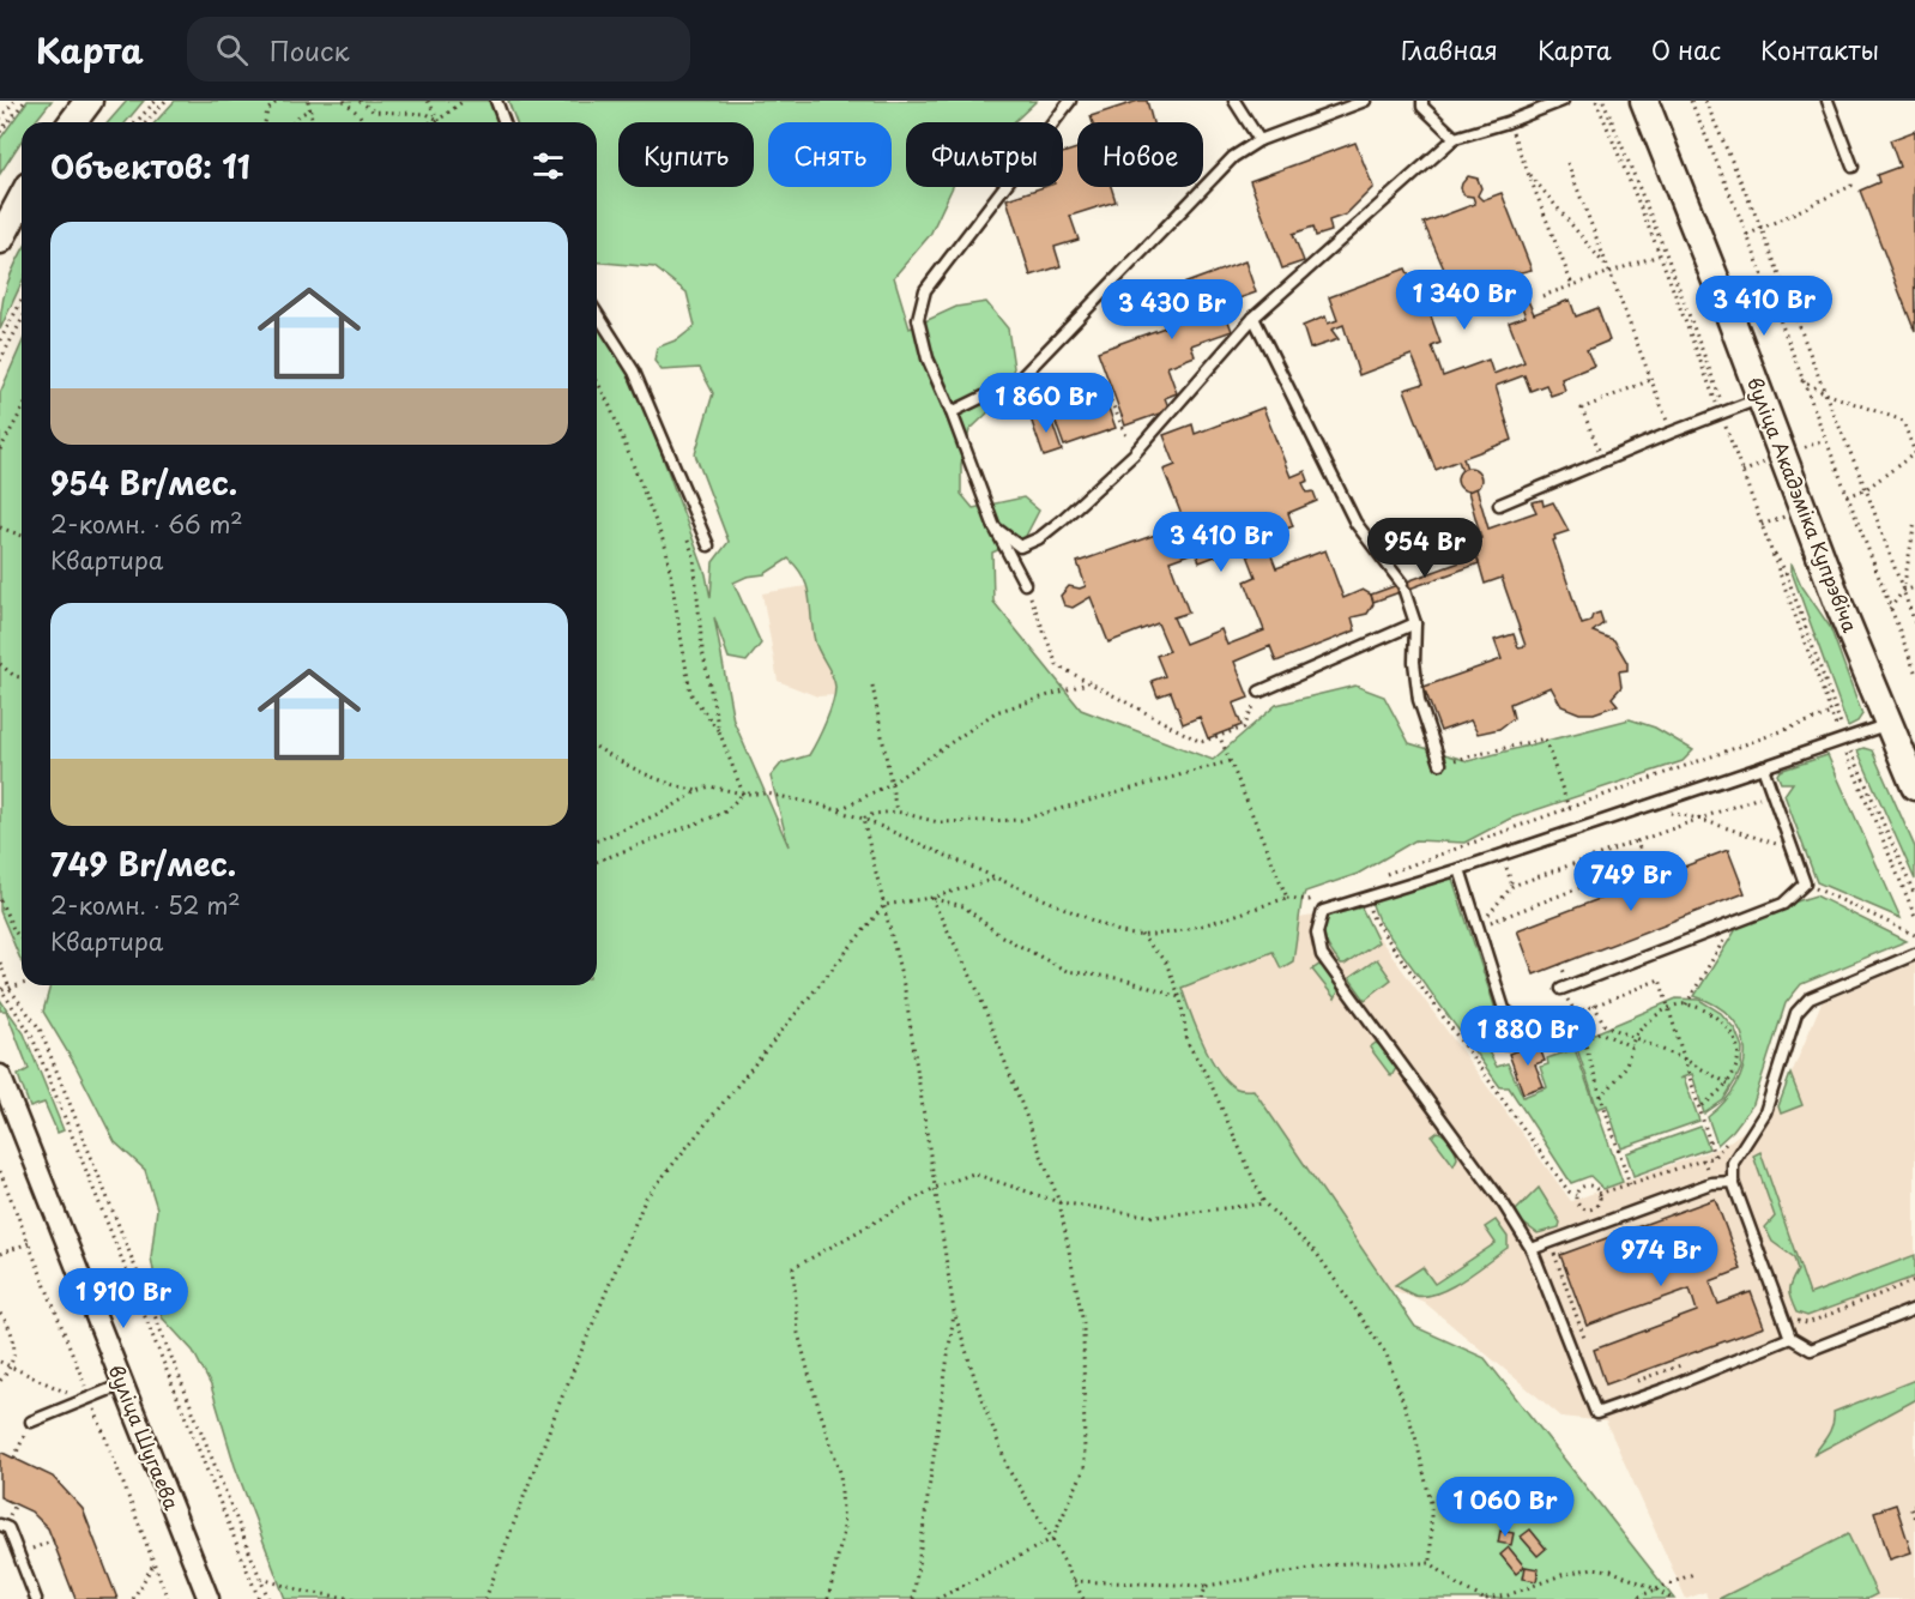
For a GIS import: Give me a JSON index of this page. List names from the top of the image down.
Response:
{
  "streets": {
    "main road": ["вуліца Акадэміка Купрэвіча"],
    "street": ["вуліца Шугаева"]
  },
  "page": {
    "header": "Карта",
    "search": "Поиск",
    "nav": [
      "Главная",
      "Карта",
      "О нас",
      "Контакты"
    ],
    "chip": [
      "Купить",
      "Снять",
      "Фильтры",
      "Новое"
    ],
    "heading": "Объектов: 11",
    "list": [
      {
        "name": "954 Br/мес.",
        "note": "2-комн. · 66 m² · Квартира"
      },
      {
        "name": "749 Br/мес.",
        "note": "2-комн. · 52 m² · Квартира"
      }
    ],
    "price": [
      "1 340 Br",
      "3 410 Br",
      "3 430 Br",
      "1 860 Br",
      "3 410 Br",
      "954 Br",
      "749 Br",
      "1 880 Br",
      "974 Br",
      "1 910 Br",
      "1 060 Br"
    ]
  }
}
